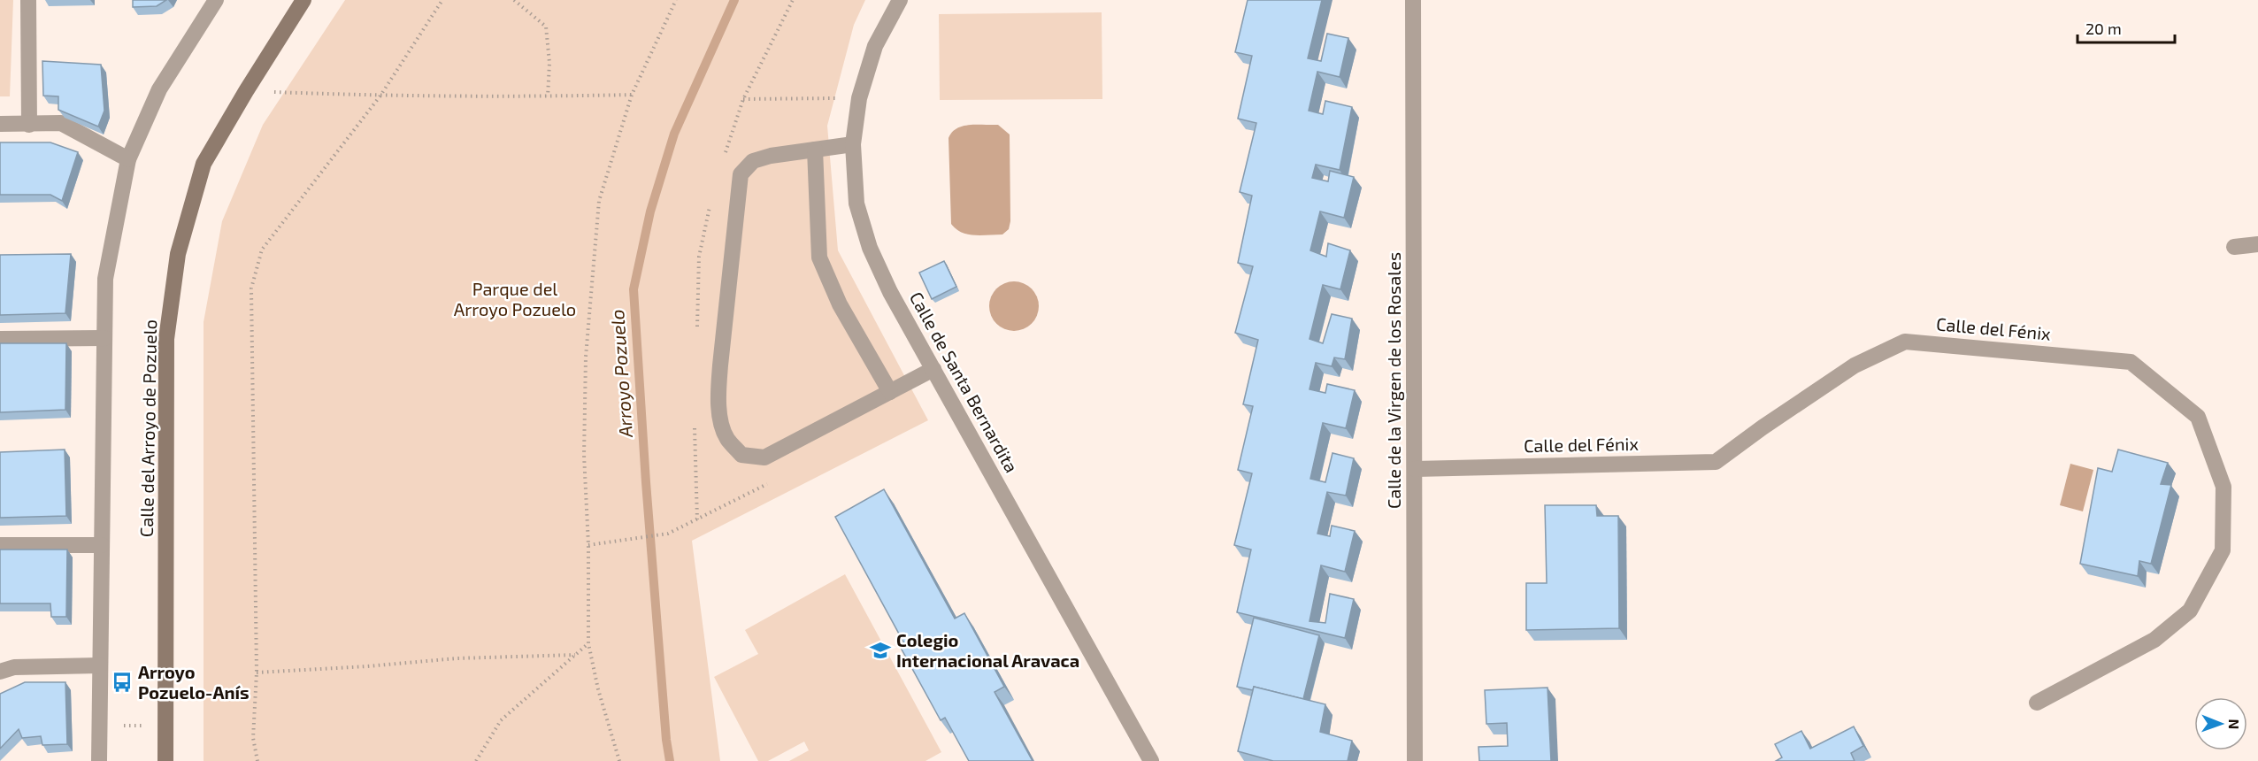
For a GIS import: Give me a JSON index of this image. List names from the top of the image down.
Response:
{
  "streets": {
    "main road": ["Calle del Arroyo de Pozuelo"],
    "street": ["Calle del Fénix", "Calle de la Virgen de los Rosales", "Calle de Santa Bernardita"]
  },
  "crossings": [
    ["Calle del Fénix", "Calle de la Virgen de los Rosales"]
  ],
  "water": ["Arroyo Pozuelo"],
  "parks": ["Parque del Arroyo Pozuelo"],
  "places": {
    "school or university": ["Colegio Internacional Aravaca"],
    "bus stop": ["Arroyo Pozuelo-Anís"]
  },
  "scale_bar": "20 m",
  "north": "right"
}
